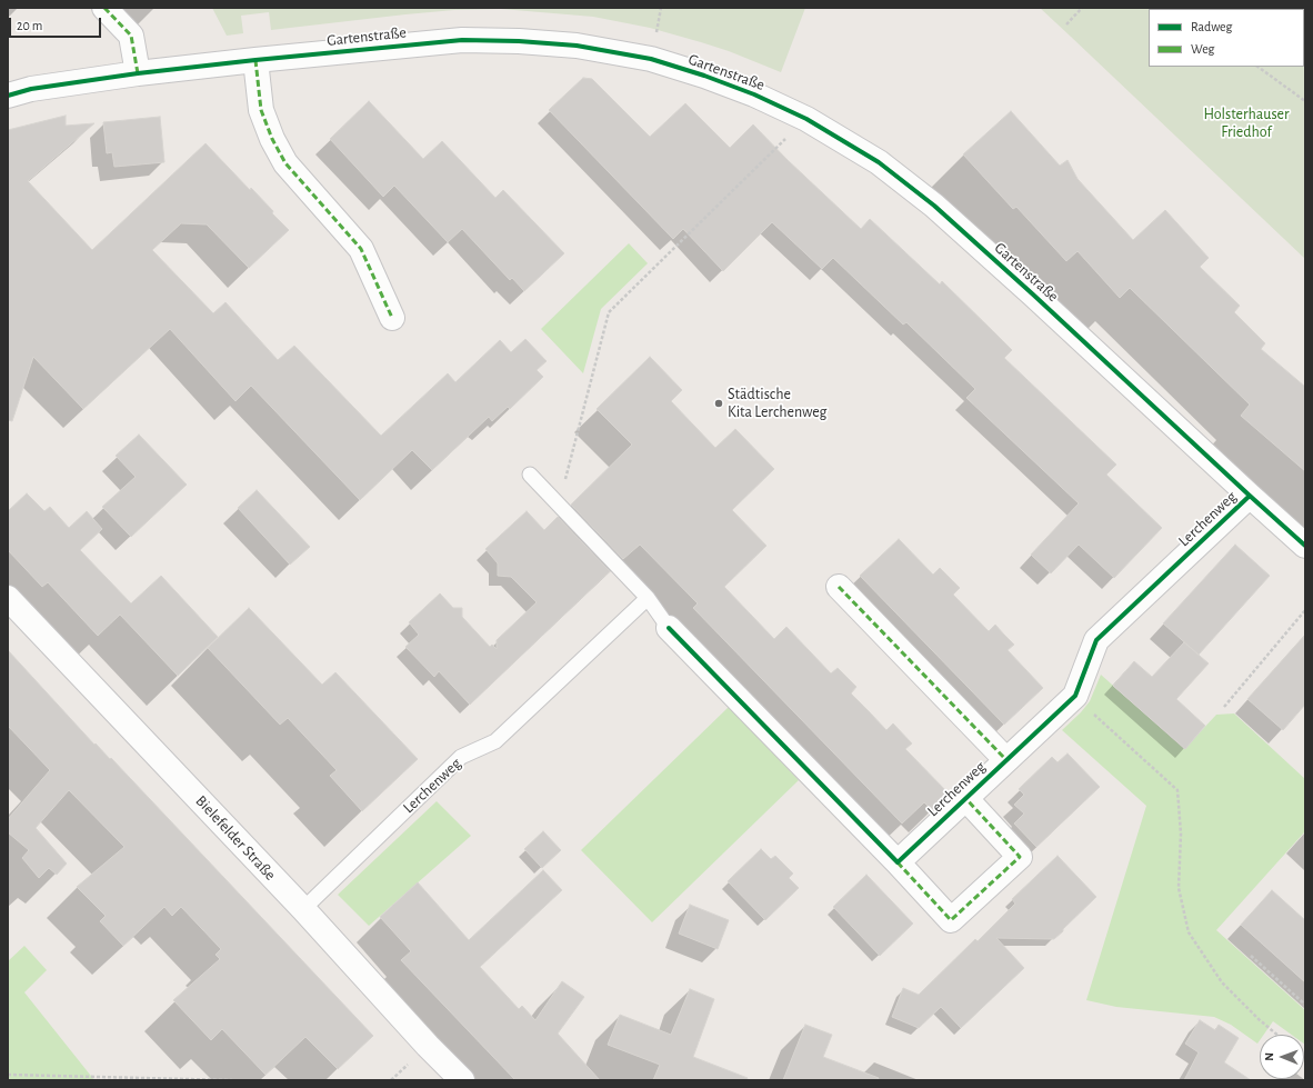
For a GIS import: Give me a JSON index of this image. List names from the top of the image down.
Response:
{
  "streets": {
    "street": ["Gartenstraße", "Lerchenweg", "Bielefelder Straße"]
  },
  "crossings": [
    ["Gartenstraße", "Lerchenweg"],
    ["Lerchenweg", "Bielefelder Straße"]
  ],
  "parks": ["Holsterhauser Friedhof"],
  "places": ["Städtische Kita Lerchenweg"],
  "legend": ["Radweg", "Weg"],
  "scale_bar": "20 m",
  "north": "left"
}
